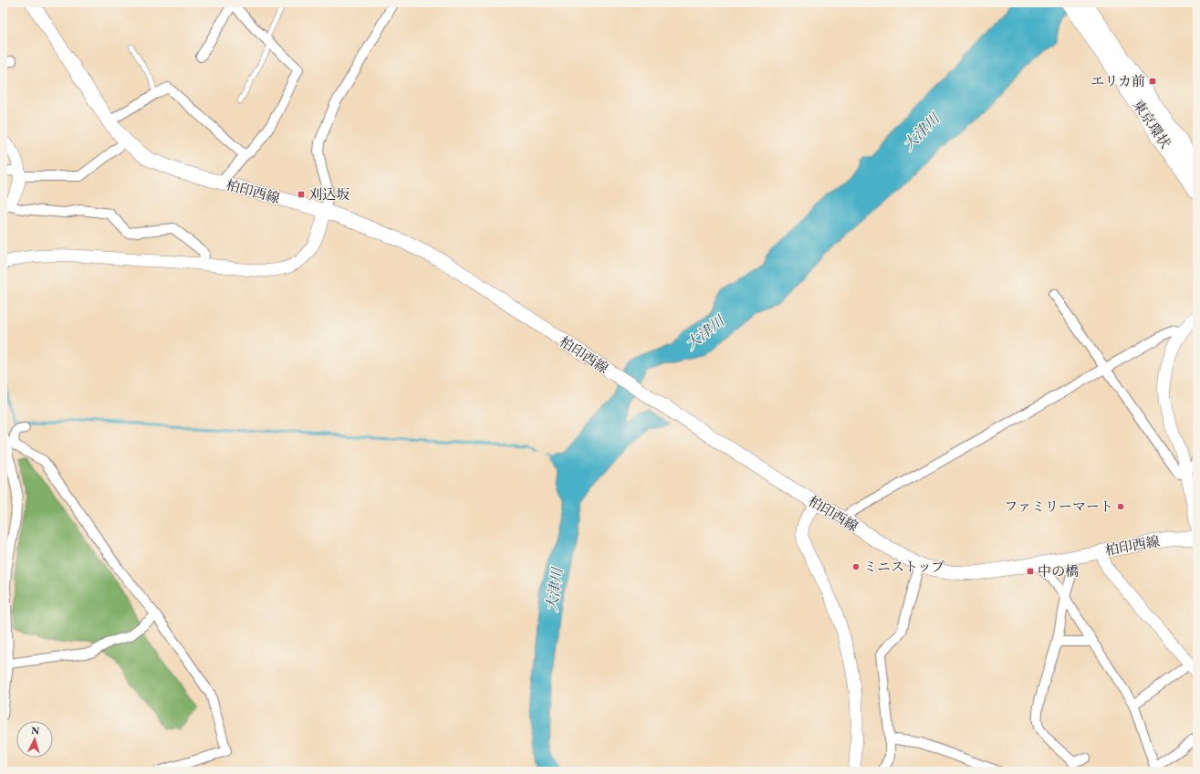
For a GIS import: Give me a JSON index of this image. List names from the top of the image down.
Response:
{
  "streets": {
    "highway": ["東京環状"],
    "main road": ["柏印西線"]
  },
  "water": ["大津川"],
  "places": {
    "transit": ["エリカ前", "刈込坂", "中の橋"],
    "other": ["ファミリーマート", "ミニストップ"]
  },
  "north": "top"
}
